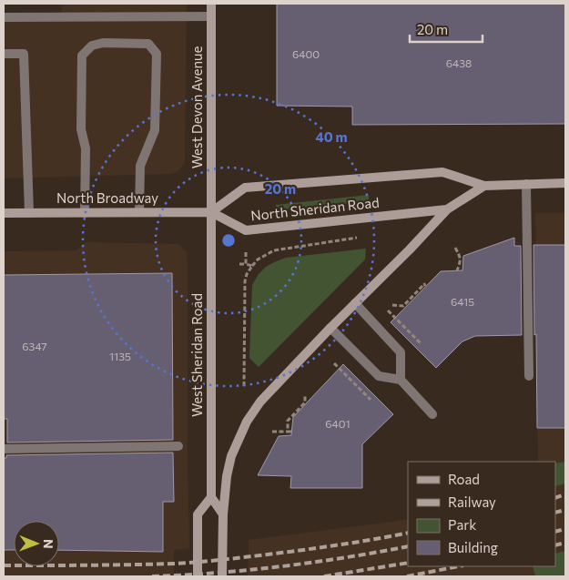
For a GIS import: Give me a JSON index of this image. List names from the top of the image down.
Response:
{
  "streets": {
    "main road": [
      "West Devon Avenue",
      "North Broadway",
      "North Sheridan Road",
      "West Sheridan Road"
    ]
  },
  "crossings": [
    ["West Devon Avenue", "North Broadway"],
    ["West Devon Avenue", "North Sheridan Road"],
    ["West Devon Avenue", "West Sheridan Road"],
    ["North Broadway", "North Sheridan Road"],
    ["North Broadway", "West Sheridan Road"],
    ["North Sheridan Road", "West Sheridan Road"]
  ],
  "house_numbers": [
    "6400",
    "6438",
    "6415",
    "6347",
    "1135",
    "6401"
  ],
  "legend": [
    "Road",
    "Railway",
    "Park",
    "Building"
  ],
  "scale_bar": "20 m",
  "north": "right",
  "rings": ["40 m", "20 m"]
}
